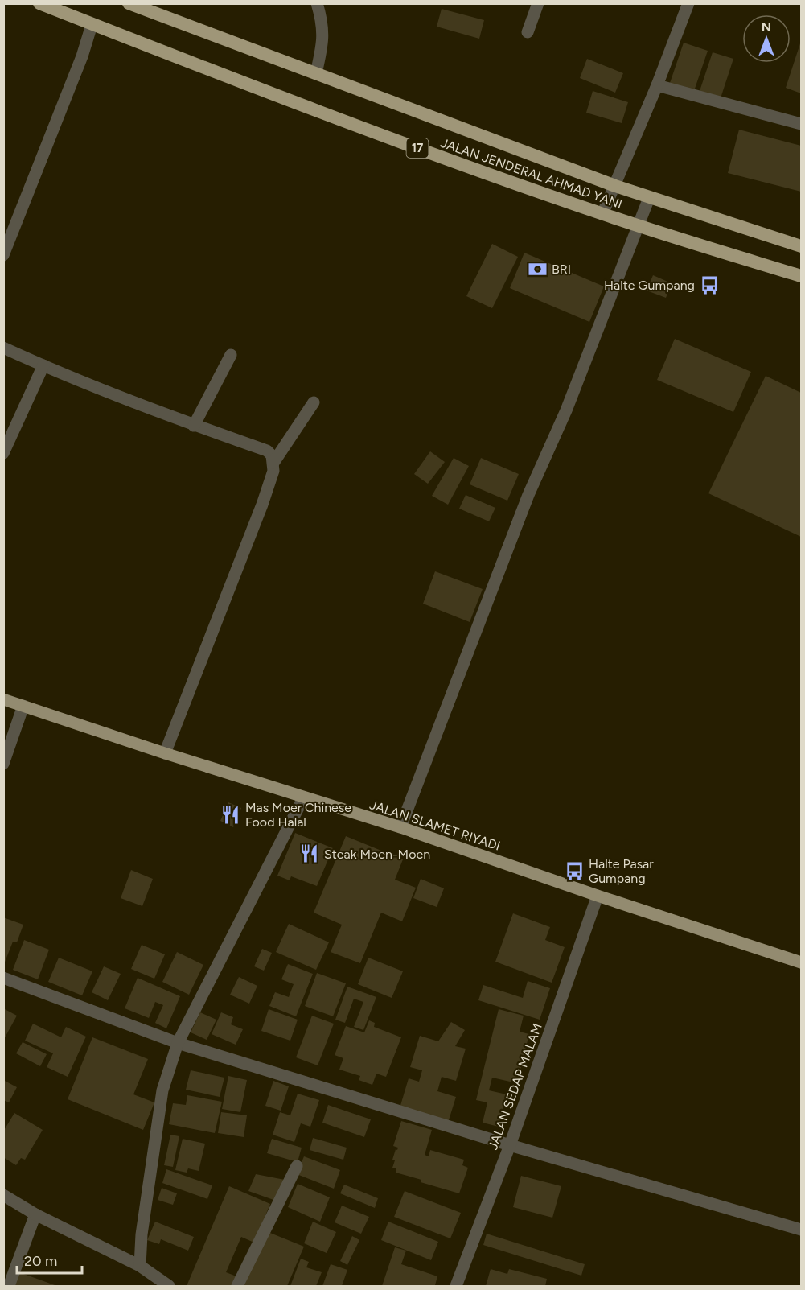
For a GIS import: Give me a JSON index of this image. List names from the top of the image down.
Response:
{
  "streets": {
    "highway": ["17", "JALAN JENDERAL AHMAD YANI"],
    "main road": ["JALAN SLAMET RIYADI"],
    "street": ["JALAN SEDAP MALAM"]
  },
  "crossings": [
    ["JALAN SLAMET RIYADI", "JALAN SEDAP MALAM"]
  ],
  "places": {
    "bank": ["BRI"],
    "bus stop": ["Halte Gumpang", "Halte Pasar Gumpang"],
    "restaurant": ["Mas Moer Chinese Food Halal", "Steak Moen-Moen"]
  },
  "scale_bar": "20 m",
  "north": "top"
}
